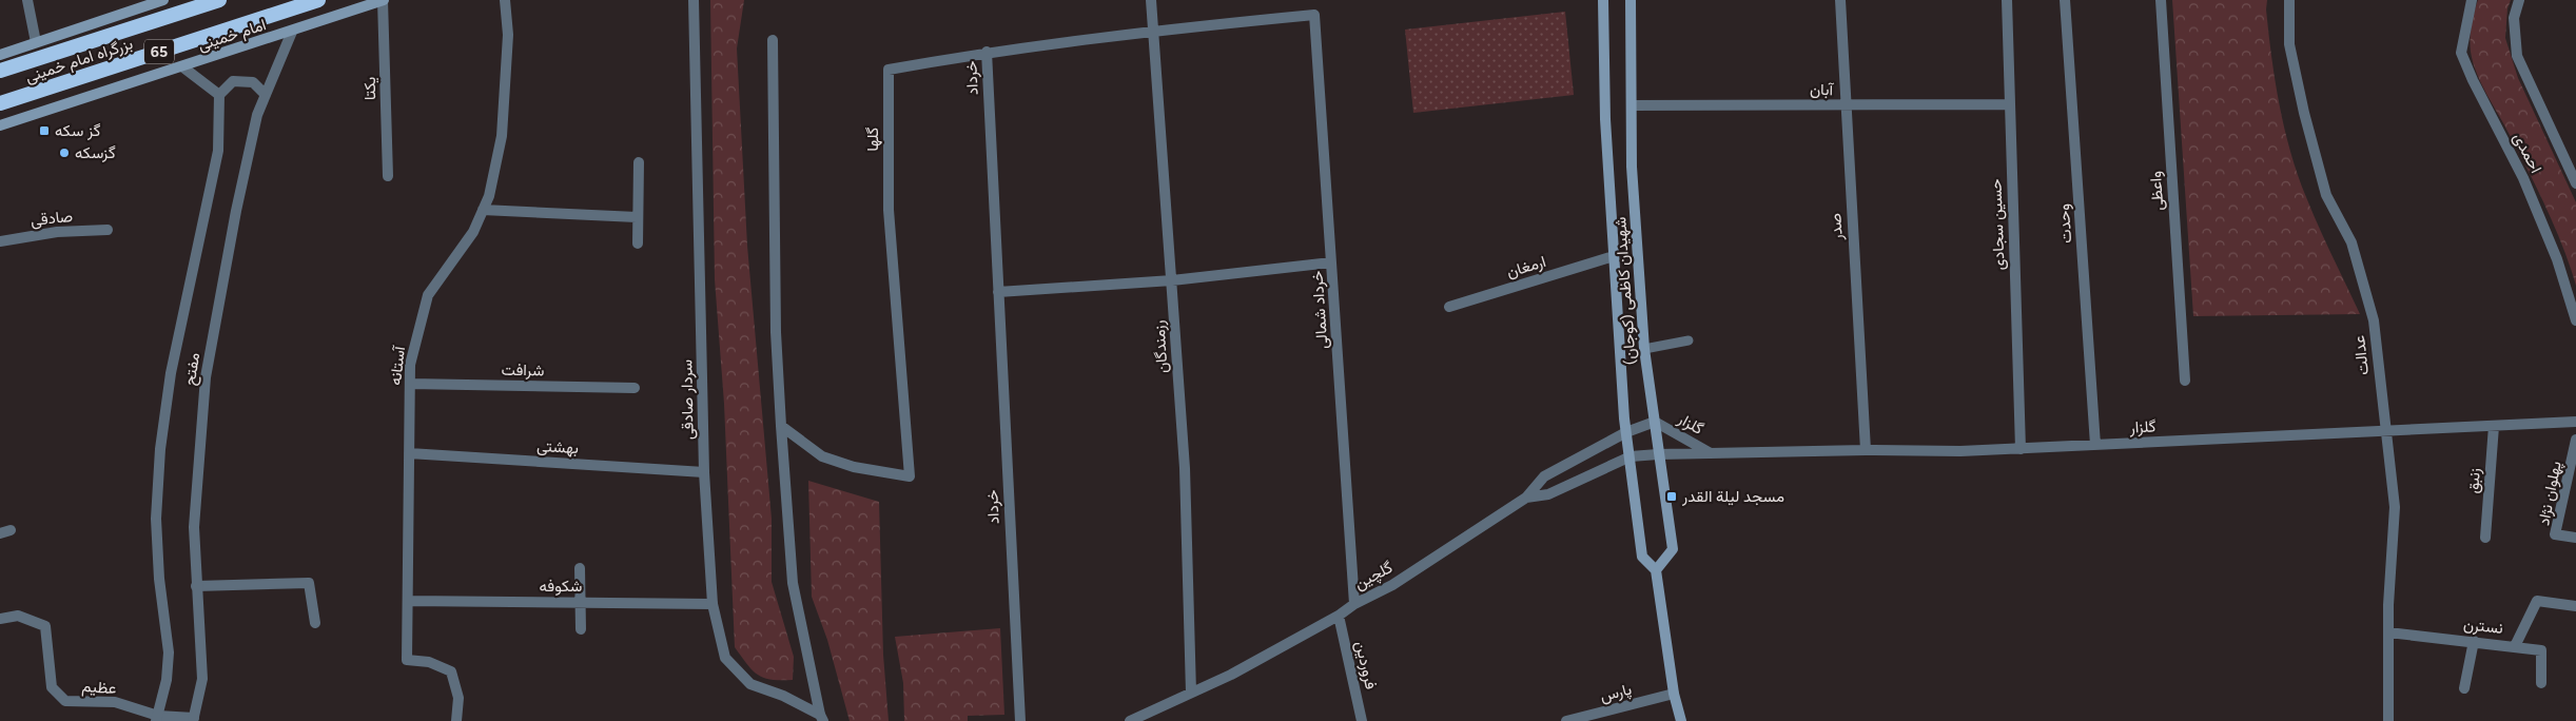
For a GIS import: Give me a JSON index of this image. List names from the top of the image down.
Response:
{
  "streets": {
    "highway": ["65", "بزرگراه امام خمینی"],
    "main road": ["امام خمینی", "شهیدان کاظمی (کوجان)"],
    "street": [
      "خرداد",
      "یکتا",
      "آبان",
      "گلها",
      "احمدی",
      "واعظی",
      "صادقی",
      "وحدت",
      "حسین سجادی",
      "صدر",
      "ارمغان",
      "خرداد شمالی",
      "رزمندگان",
      "عدالت",
      "آستانه",
      "مفتح",
      "شرافت",
      "سردار صادقی",
      "گلزار",
      "بهشتی",
      "زنبق",
      "پهلوان نژاد",
      "گلچین",
      "شکوفه",
      "نسترن",
      "فروردین",
      "عظیم",
      "پارس"
    ]
  },
  "crossings": [
    ["امام خمینی", "یکتا"],
    ["امام خمینی", "مفتح"],
    ["خرداد", "گلها"],
    ["آبان", "حسین سجادی"],
    ["آبان", "صدر"],
    ["آبان", "شهیدان کاظمی (کوجان)"],
    ["گلها", "خرداد شمالی"],
    ["گلها", "رزمندگان"],
    ["وحدت", "گلزار"],
    ["حسین سجادی", "گلزار"],
    ["صدر", "گلزار"],
    ["ارمغان", "شهیدان کاظمی (کوجان)"],
    ["شهیدان کاظمی (کوجان)", "گلزار"],
    ["شهیدان کاظمی (کوجان)", "گلچین"],
    ["شهیدان کاظمی (کوجان)", "پارس"],
    ["خرداد شمالی", "گلچین"],
    ["رزمندگان", "گلچین"],
    ["عدالت", "گلزار"],
    ["عدالت", "نسترن"],
    ["آستانه", "شرافت"],
    ["آستانه", "بهشتی"],
    ["آستانه", "شکوفه"],
    ["مفتح", "عظیم"],
    ["سردار صادقی", "بهشتی"],
    ["سردار صادقی", "شکوفه"],
    ["گلزار", "زنبق"],
    ["گلزار", "گلچین"],
    ["گلچین", "فروردین"]
  ],
  "places": {
    "transit": ["گز سکه", "مسجد لیلة القدر"],
    "other": ["گزسکه"]
  }
}
